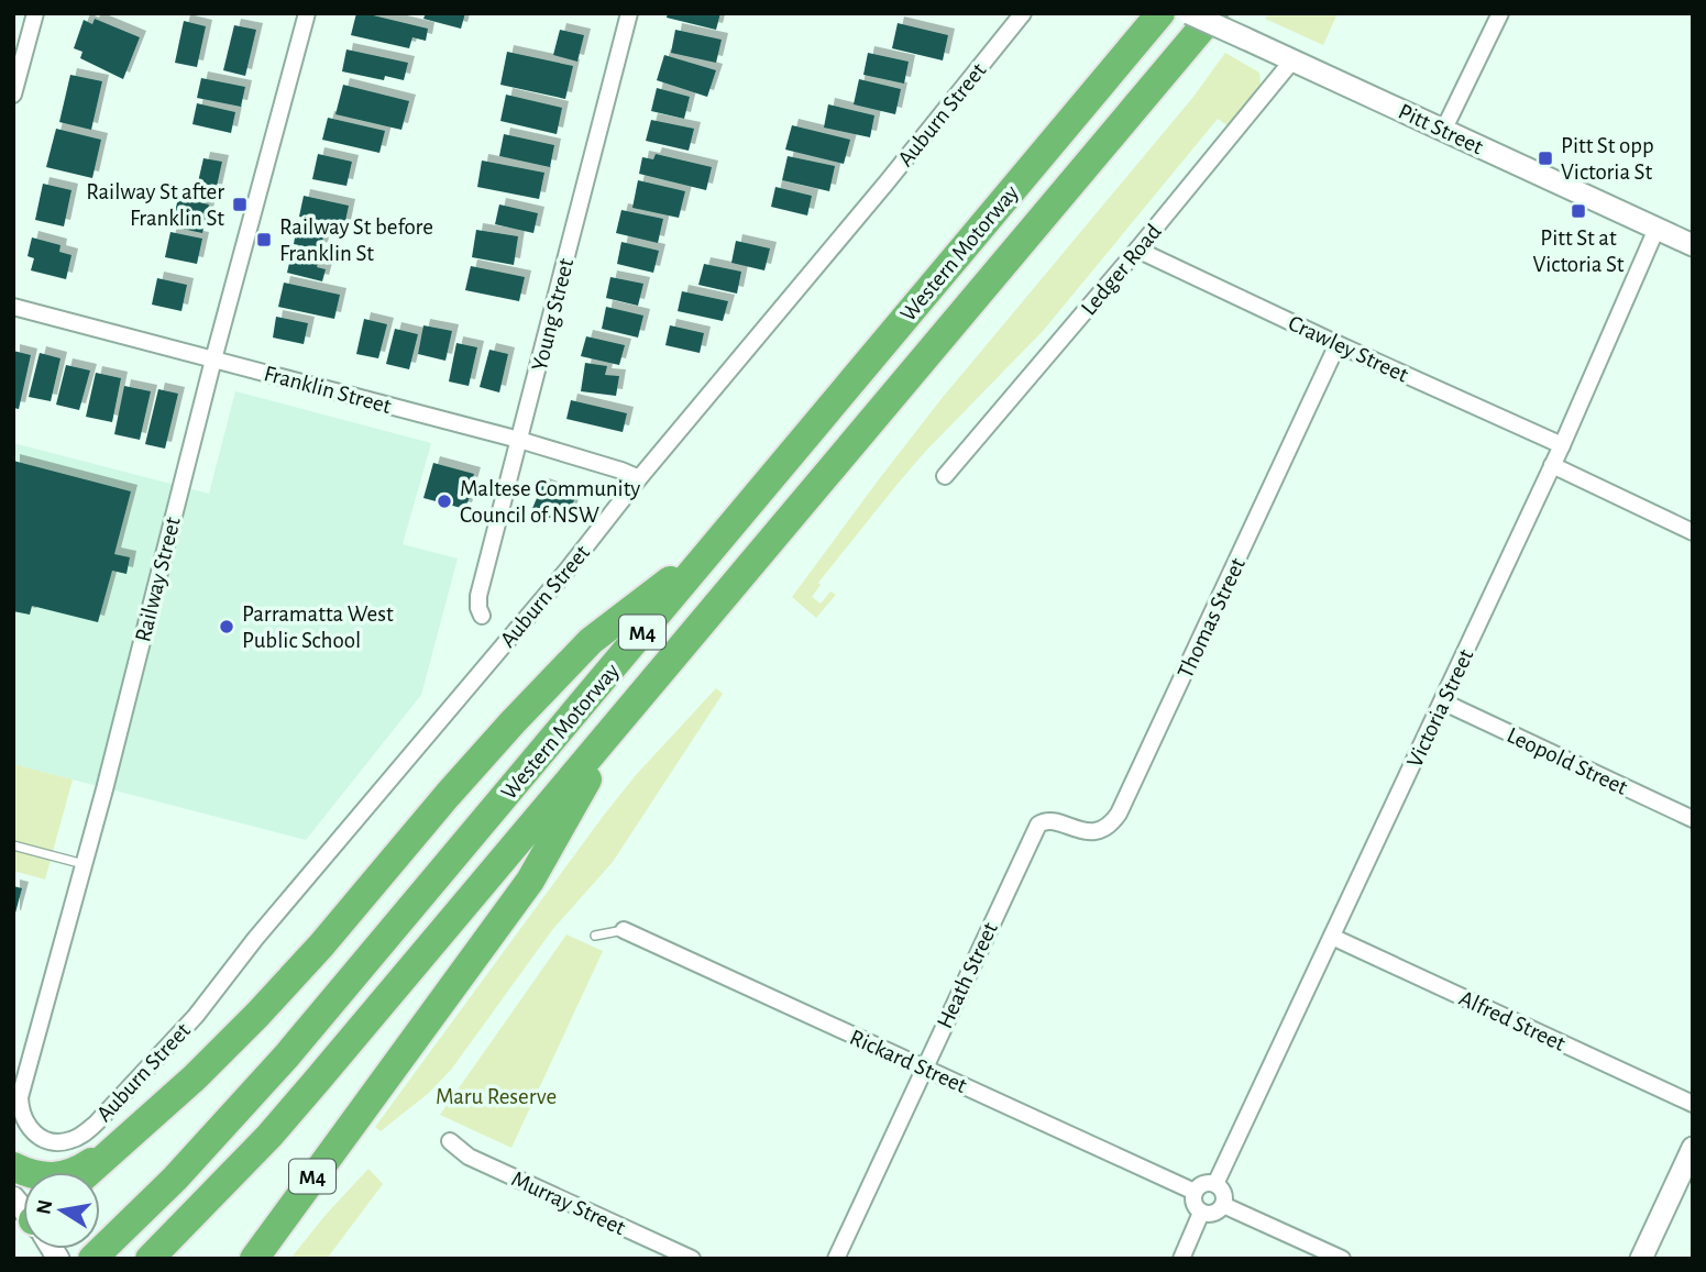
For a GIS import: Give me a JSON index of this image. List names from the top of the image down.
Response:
{
  "streets": {
    "highway": ["Western Motorway", "M4"],
    "main road": ["Pitt Street"],
    "street": [
      "Auburn Street",
      "Ledger Road",
      "Young Street",
      "Crawley Street",
      "Franklin Street",
      "Railway Street",
      "Thomas Street",
      "Victoria Street",
      "Leopold Street",
      "Heath Street",
      "Alfred Street",
      "Rickard Street",
      "Murray Street"
    ]
  },
  "crossings": [
    ["Auburn Street", "Franklin Street"],
    ["Auburn Street", "Railway Street"],
    ["Pitt Street", "Ledger Road"],
    ["Pitt Street", "Victoria Street"],
    ["Western Motorway", "M4"],
    ["Ledger Road", "Crawley Street"],
    ["Young Street", "Franklin Street"],
    ["Crawley Street", "Thomas Street"],
    ["Crawley Street", "Victoria Street"],
    ["Franklin Street", "Railway Street"],
    ["Thomas Street", "Heath Street"],
    ["Victoria Street", "Leopold Street"],
    ["Victoria Street", "Alfred Street"],
    ["Victoria Street", "Rickard Street"],
    ["Heath Street", "Rickard Street"]
  ],
  "parks": ["Maru Reserve"],
  "places": {
    "transit": [
      "Pitt St opp Victoria St",
      "Railway St after Franklin St",
      "Pitt St at Victoria St",
      "Railway St before Franklin St"
    ],
    "other": ["Maltese Community Council of NSW", "Parramatta West Public School"]
  },
  "north": "left"
}
